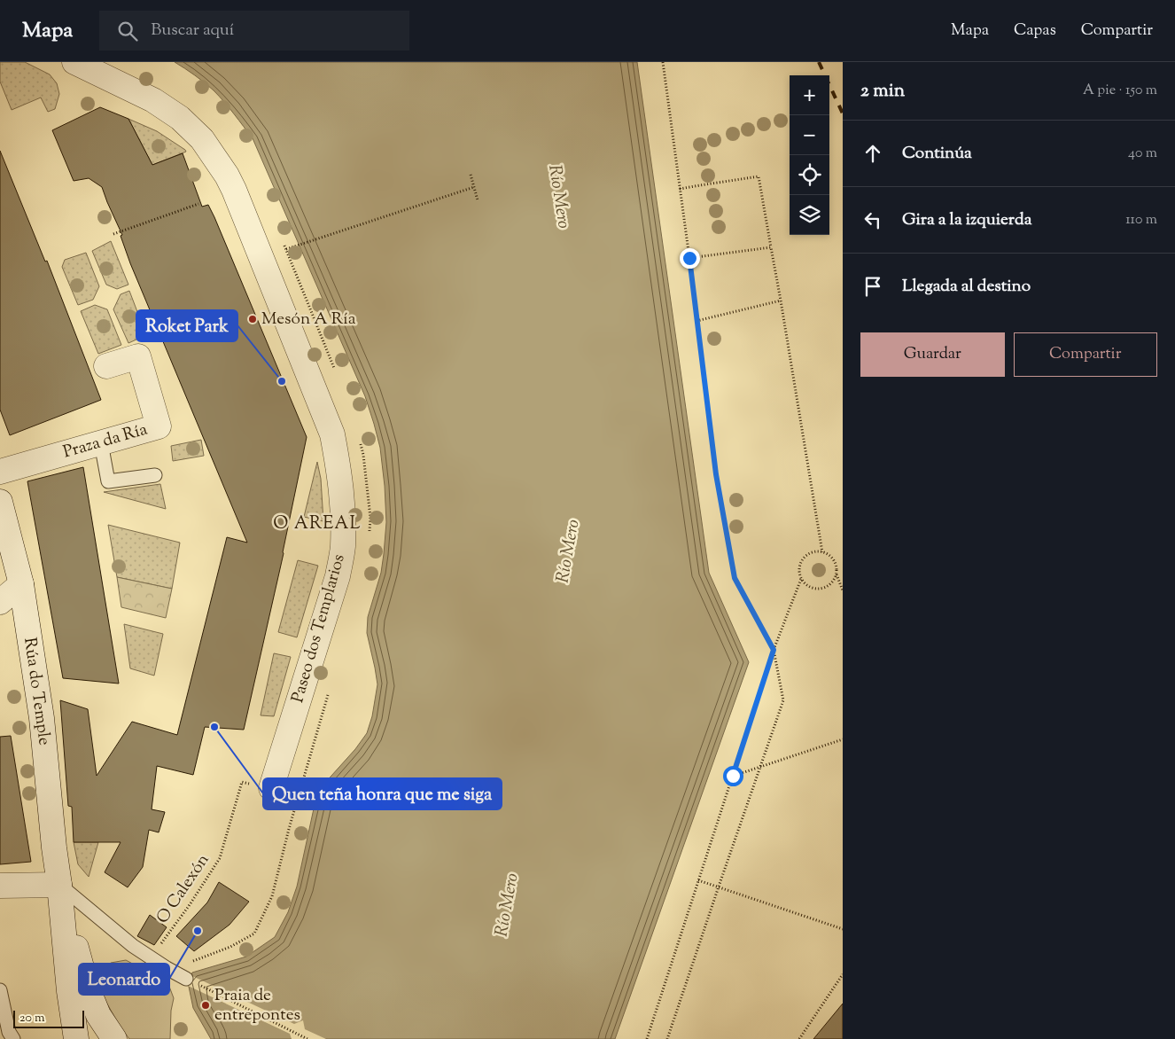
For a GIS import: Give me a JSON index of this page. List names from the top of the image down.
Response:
{
  "streets": {
    "street": ["Praza da Ría", "Paseo dos Templarios", "Rúa do Temple"],
    "path": ["O Calexón"]
  },
  "crossings": [
    ["Paseo dos Templarios", "O Calexón"]
  ],
  "districts": ["O AREAL"],
  "water": ["Río Mero"],
  "places": [
    "Mesón A Ría",
    "Roket Park",
    "Quen teña honra que me siga",
    "Leonardo",
    "Praia de entrepontes"
  ],
  "scale_bar": "20 m",
  "page": {
    "header": "Mapa",
    "search": "Buscar aquí",
    "nav": ["Mapa", "Capas", "Compartir"],
    "heading": ["2 min", "A pie · 150 m"],
    "map_buttons": ["+", "−"],
    "list": [
      ["Continúa", "40 m"],
      ["Gira a la izquierda", "110 m"],
      "Llegada al destino"
    ],
    "buttons": ["Guardar", "Compartir"],
    "scale": "20 m"
  }
}
